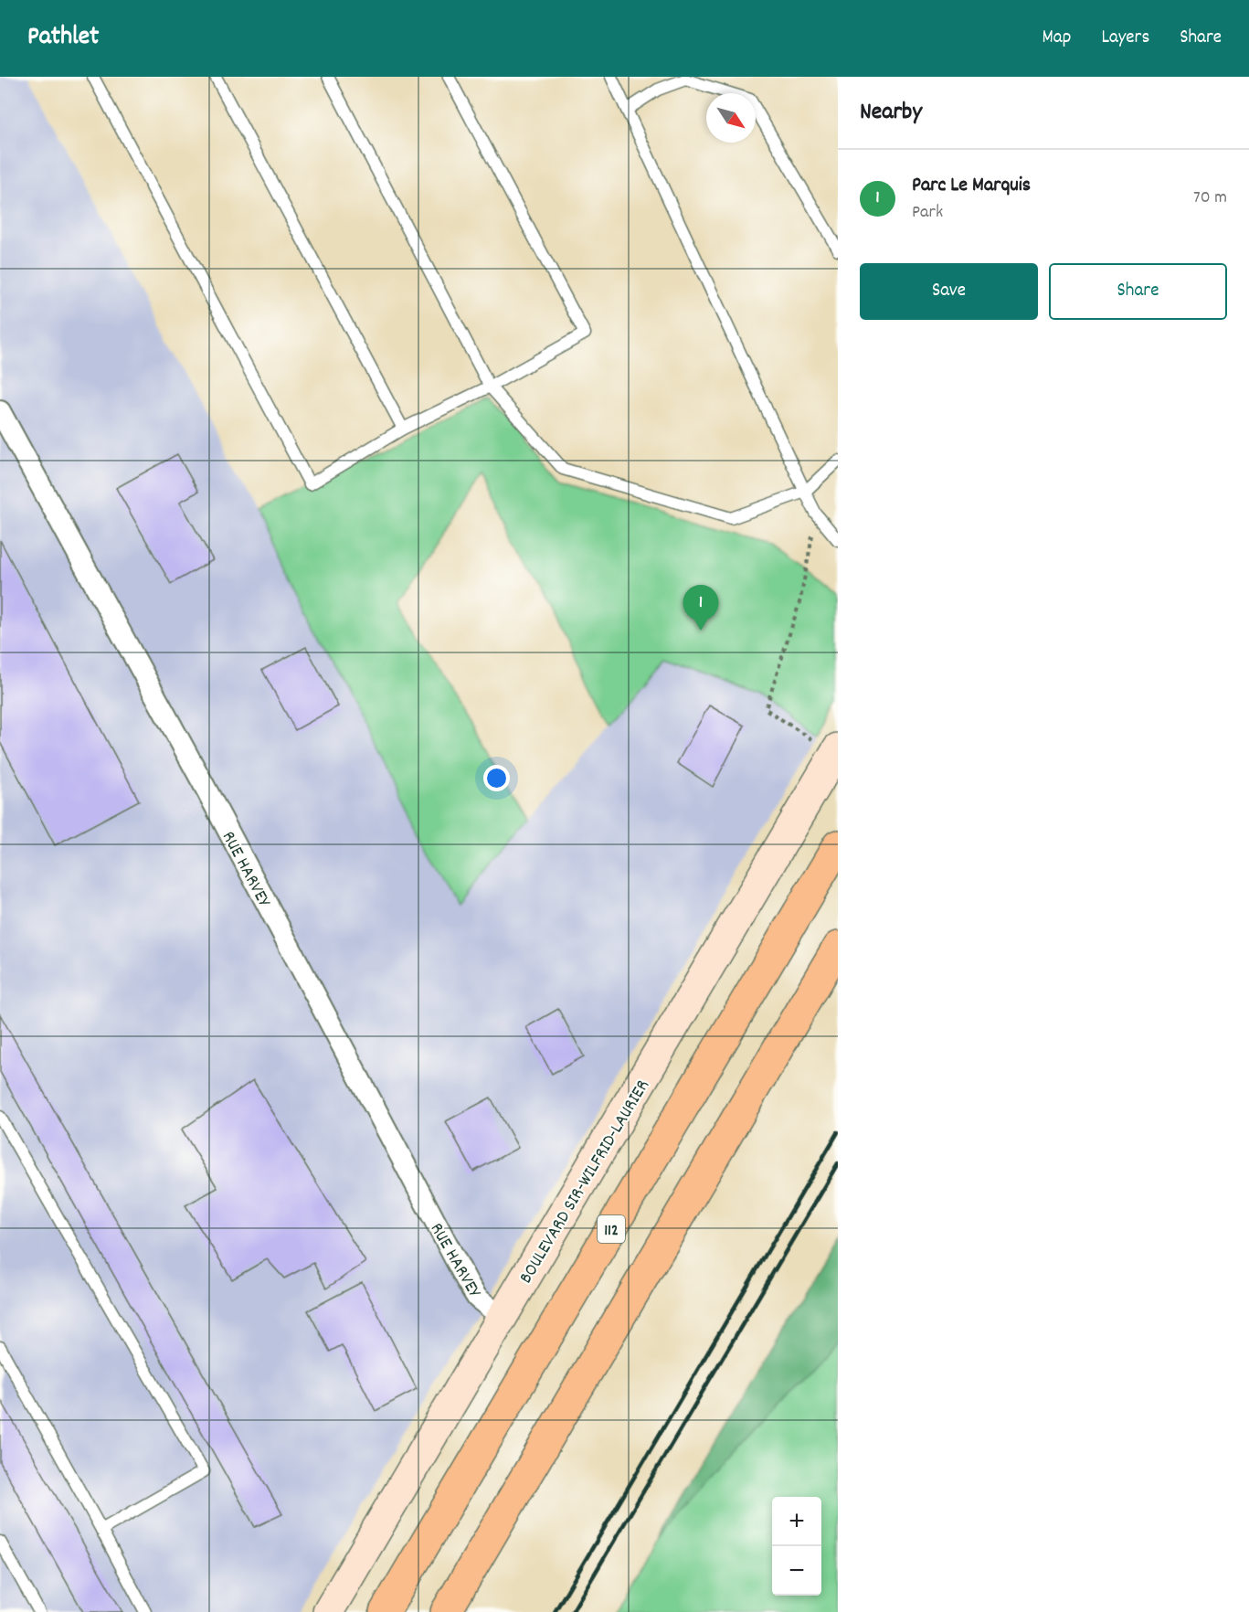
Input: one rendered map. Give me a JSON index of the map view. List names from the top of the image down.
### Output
{
  "streets": {
    "highway": ["112"],
    "street": ["RUE HARVEY", "BOULEVARD SIR-WILFRID-LAURIER"]
  },
  "crossings": [
    ["RUE HARVEY", "BOULEVARD SIR-WILFRID-LAURIER"]
  ],
  "north": "bottom right",
  "page": {
    "header": "Pathlet",
    "nav": ["Map", "Layers", "Share"],
    "heading": "Nearby",
    "list": [
      {
        "mark": "1",
        "name": "Parc Le Marquis",
        "note": "Park",
        "value": "70 m"
      }
    ],
    "buttons": ["Save", "Share"],
    "pins": "1",
    "map_buttons": ["+", "−"]
  }
}
